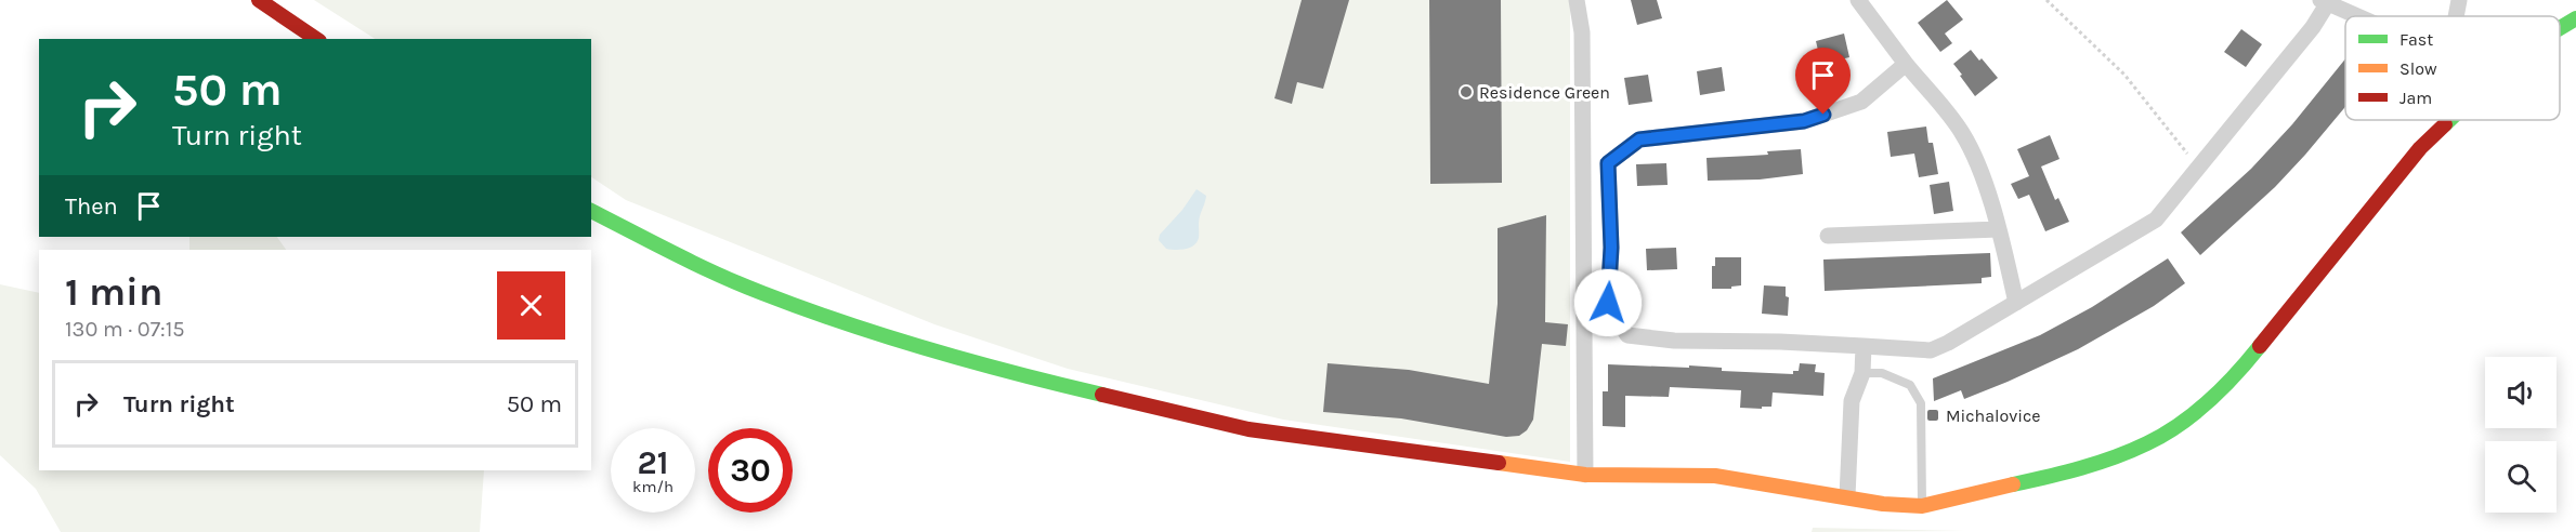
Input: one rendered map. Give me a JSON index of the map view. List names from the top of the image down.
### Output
{
  "places": {
    "other": ["Residence Green"],
    "transit": ["Michalovice"]
  },
  "legend": ["Fast", "Slow", "Jam"],
  "page": {
    "turn": ["50 m", "Turn right"],
    "then": "Then",
    "heading": ["1 min", "130 m · 07:15"],
    "list": [
      {
        "name": "Turn right",
        "value": "50 m"
      }
    ],
    "speed": "21 km/h",
    "limit": "30"
  }
}
